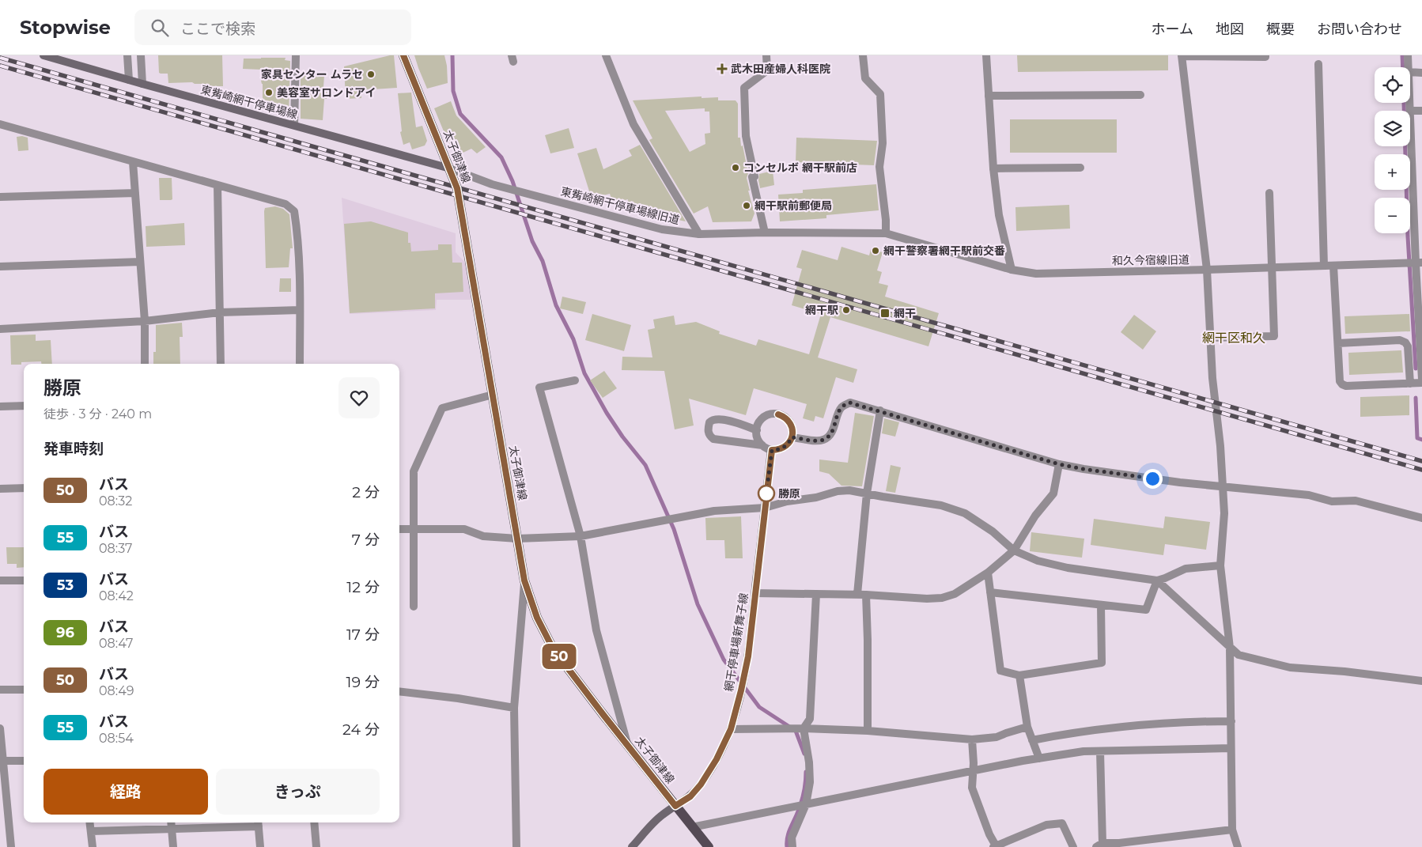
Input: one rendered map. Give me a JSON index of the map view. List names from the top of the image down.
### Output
{
  "streets": {
    "main road": ["東觜崎網干停車場線", "太子御津線", "網干停車場新舞子線"],
    "street": ["東觜崎網干停車場線旧道", "和久今宿線旧道"]
  },
  "crossings": [
    ["東觜崎網干停車場線", "太子御津線"],
    ["東觜崎網干停車場線", "東觜崎網干停車場線旧道"],
    ["太子御津線", "東觜崎網干停車場線旧道"],
    ["太子御津線", "網干停車場新舞子線"],
    ["東觜崎網干停車場線旧道", "和久今宿線旧道"]
  ],
  "districts": ["網干区和久"],
  "places": {
    "health": ["武木田産婦人科医院"],
    "other": [
      "家具センター ムラセ",
      "美容室サロンドアイ",
      "コンセルボ 網干駅前店",
      "網干駅前郵便局",
      "網干警察署網干駅前交番",
      "網干駅",
      "勝原"
    ],
    "transit": ["網干"]
  },
  "lines": ["bus line 50"],
  "page": {
    "header": "Stopwise",
    "search": "ここで検索",
    "nav": [
      "ホーム",
      "地図",
      "概要",
      "お問い合わせ"
    ],
    "on_map": "50",
    "map_buttons": ["+", "−"],
    "heading": [
      ["勝原", "徒歩 · 3 分 · 240 m"],
      "発車時刻"
    ],
    "list": [
      {
        "mark": "50",
        "name": "バス",
        "note": "08:32",
        "value": "2 分"
      },
      {
        "mark": "55",
        "name": "バス",
        "note": "08:37",
        "value": "7 分"
      },
      {
        "mark": "53",
        "name": "バス",
        "note": "08:42",
        "value": "12 分"
      },
      {
        "mark": "96",
        "name": "バス",
        "note": "08:47",
        "value": "17 分"
      },
      {
        "mark": "50",
        "name": "バス",
        "note": "08:49",
        "value": "19 分"
      },
      {
        "mark": "55",
        "name": "バス",
        "note": "08:54",
        "value": "24 分"
      }
    ],
    "buttons": ["経路", "きっぷ"]
  }
}
